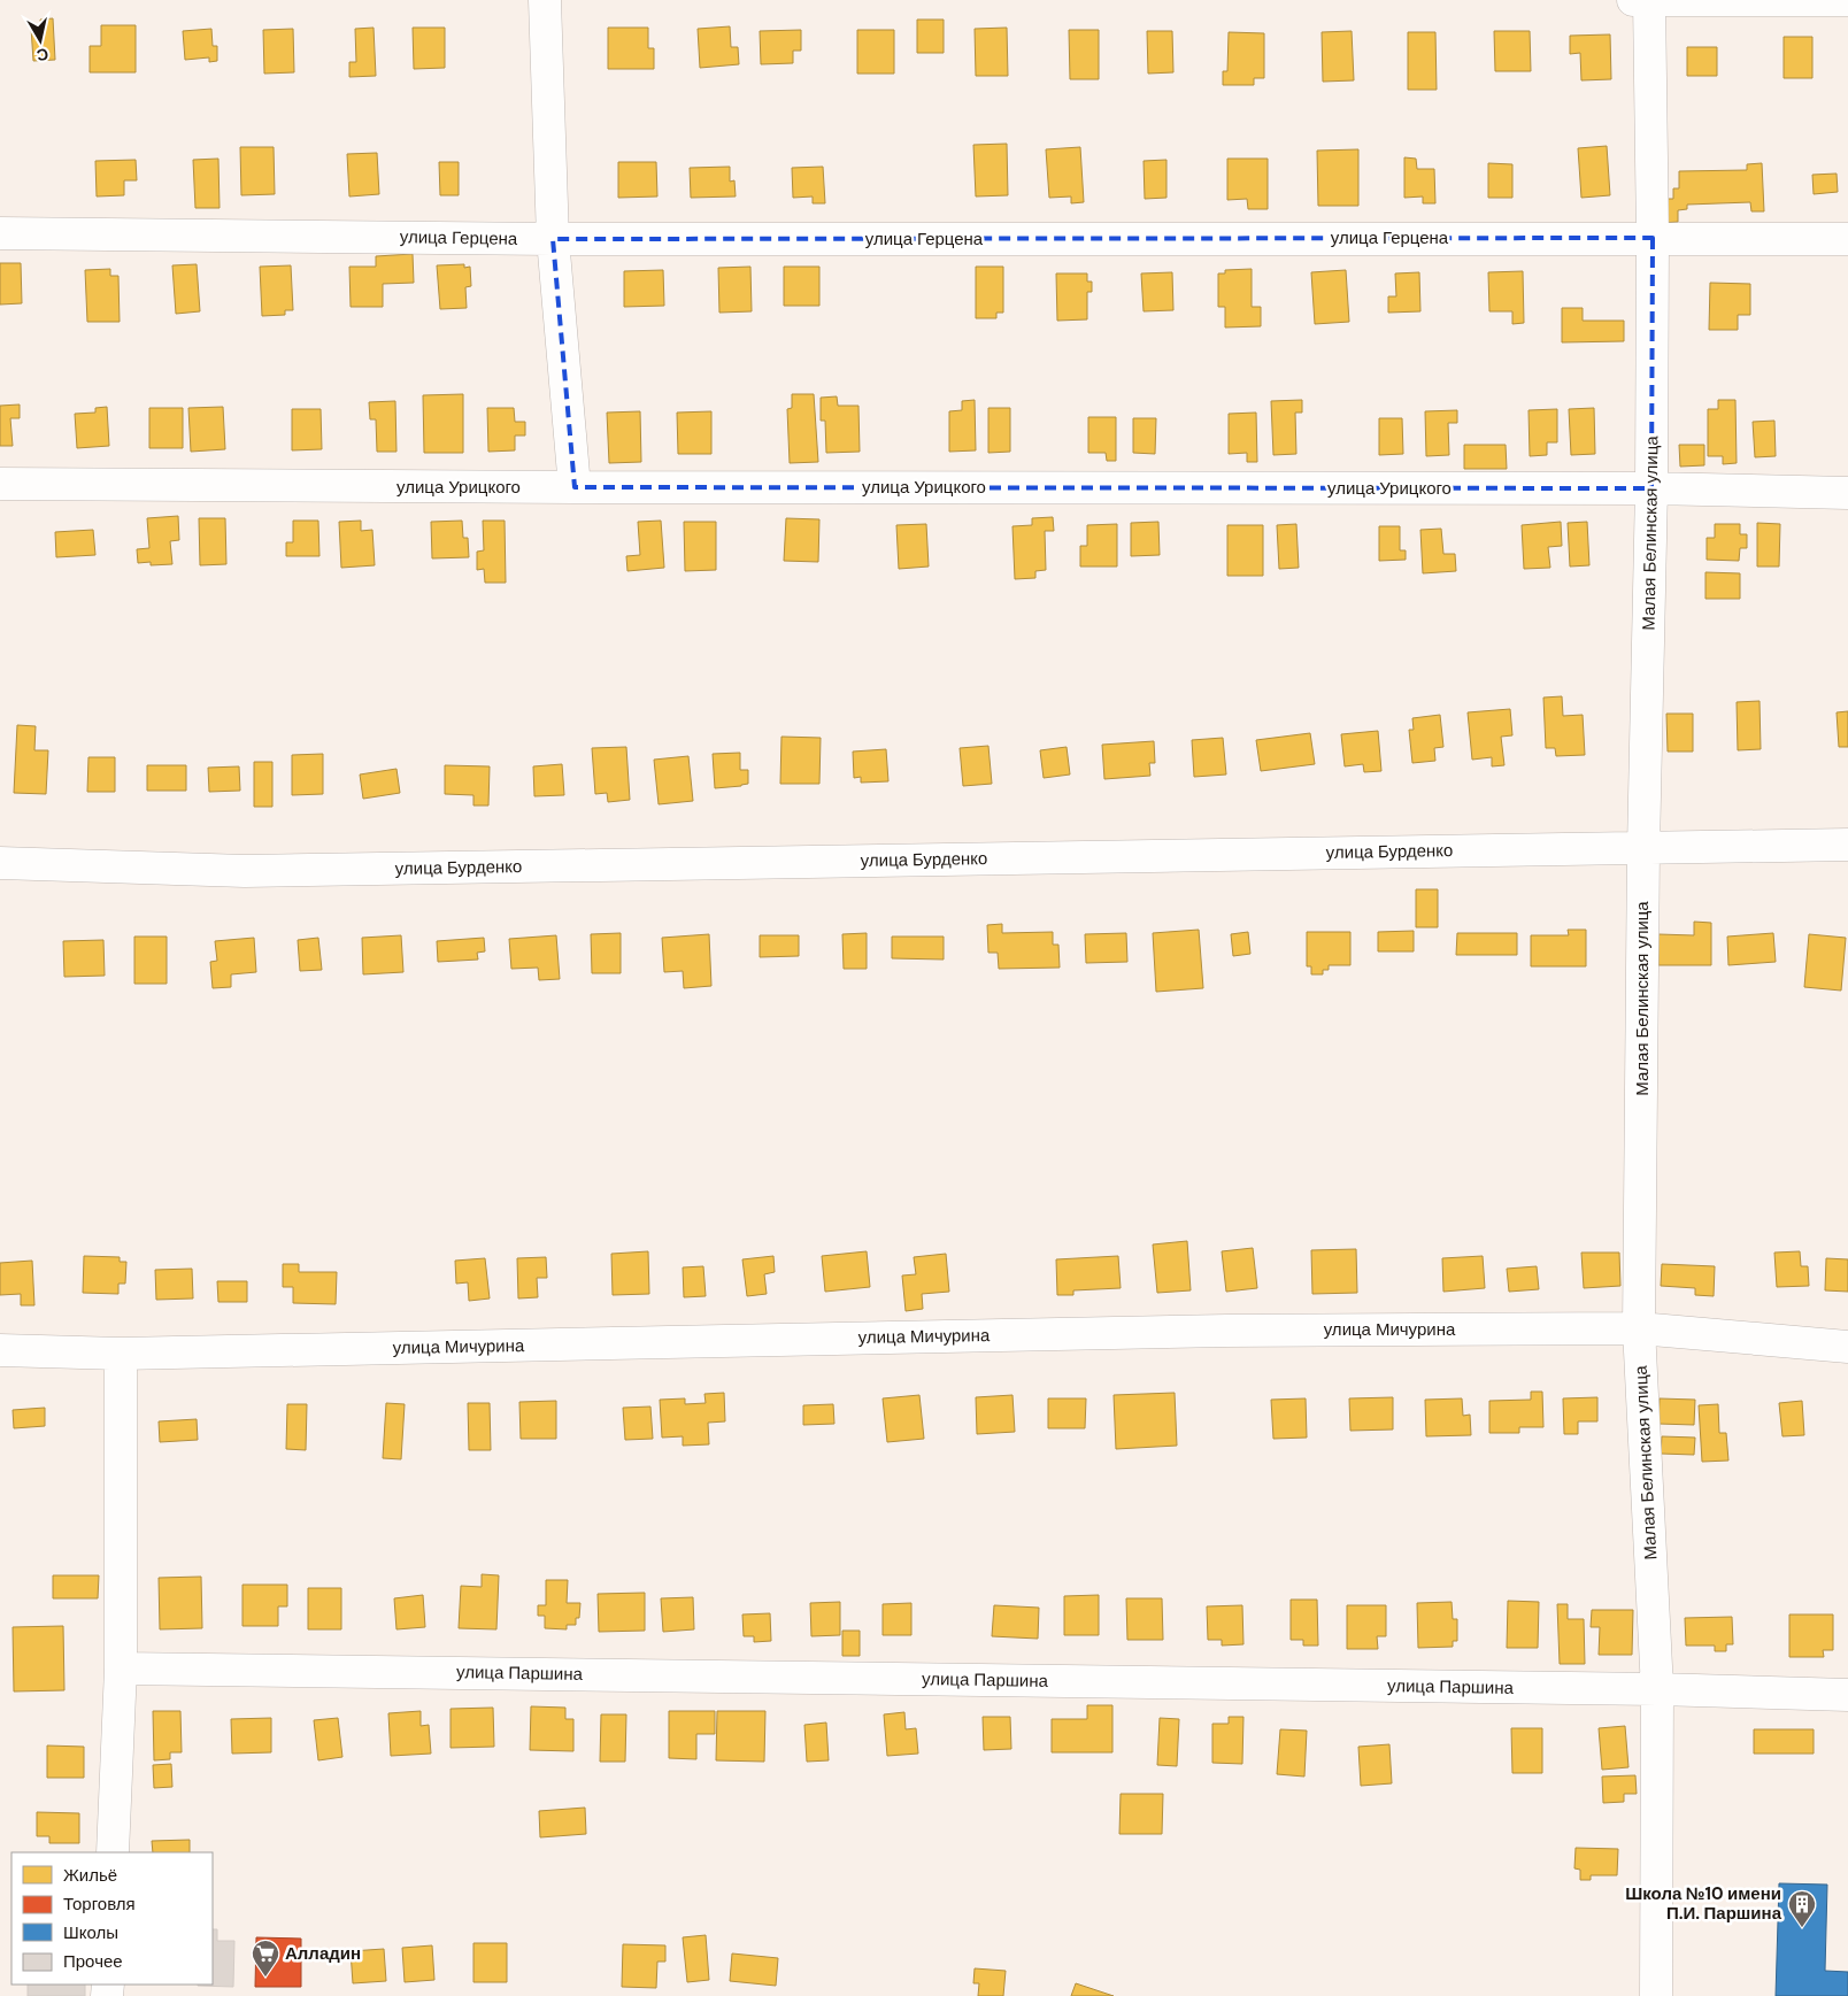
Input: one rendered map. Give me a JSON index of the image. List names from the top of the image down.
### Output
{
  "streets": {
    "street": [
      "улица Герцена",
      "улица Урицкого",
      "Малая Белинская улица",
      "улица Бурденко",
      "улица Мичурина",
      "улица Паршина"
    ]
  },
  "crossings": [
    ["улица Герцена", "Малая Белинская улица"],
    ["улица Урицкого", "Малая Белинская улица"],
    ["Малая Белинская улица", "улица Бурденко"],
    ["Малая Белинская улица", "улица Мичурина"],
    ["Малая Белинская улица", "улица Паршина"]
  ],
  "places": {
    "building": ["Школа №10 имени П.И. Паршина"],
    "supermarket": ["Алладин"]
  },
  "legend": [
    "Жильё",
    "Торговля",
    "Школы",
    "Прочее"
  ],
  "north": "bottom"
}
